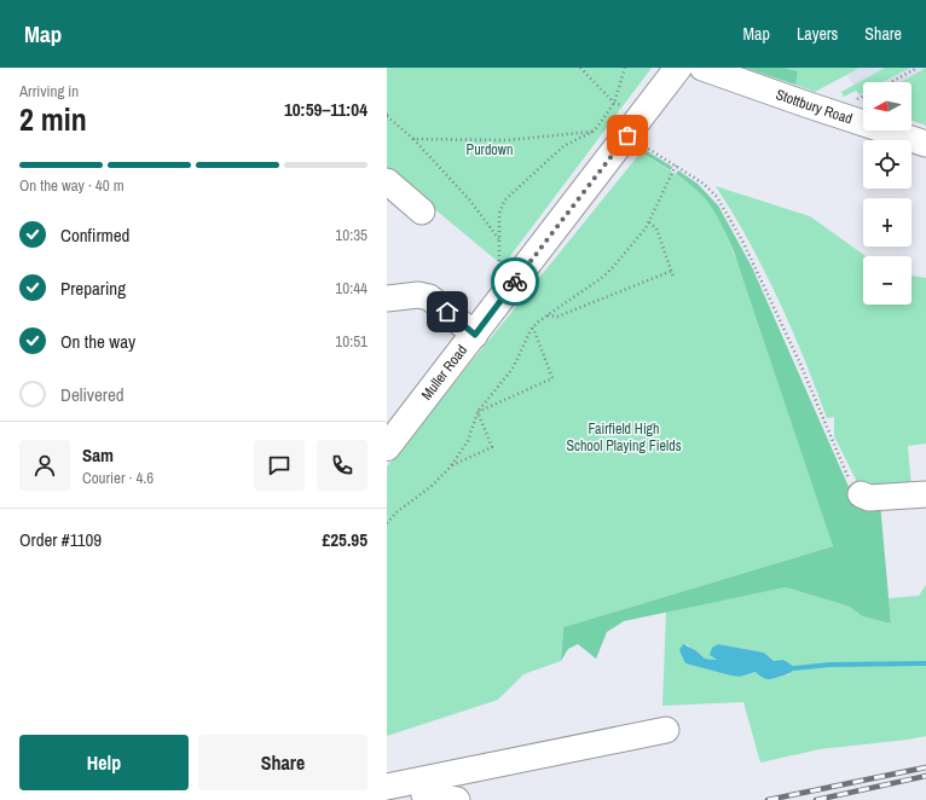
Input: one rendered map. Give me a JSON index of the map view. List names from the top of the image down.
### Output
{
  "streets": {
    "main road": ["Muller Road"],
    "street": ["Stottbury Road"]
  },
  "parks": ["Purdown", "Fairfield High School Playing Fields"],
  "north": "left",
  "page": {
    "header": "Map",
    "nav": ["Map", "Layers", "Share"],
    "heading": ["2 min", "Arriving in", "10:59–11:04"],
    "panel": [
      "Sam",
      "Courier · 4.6",
      "Order #1109",
      "£25.95"
    ],
    "map_buttons": ["+", "−"],
    "bar": "On the way · 40 m",
    "list": [
      ["Confirmed", "10:35"],
      ["Preparing", "10:44"],
      ["On the way", "10:51"],
      "Delivered"
    ],
    "buttons": ["Help", "Share"]
  }
}
